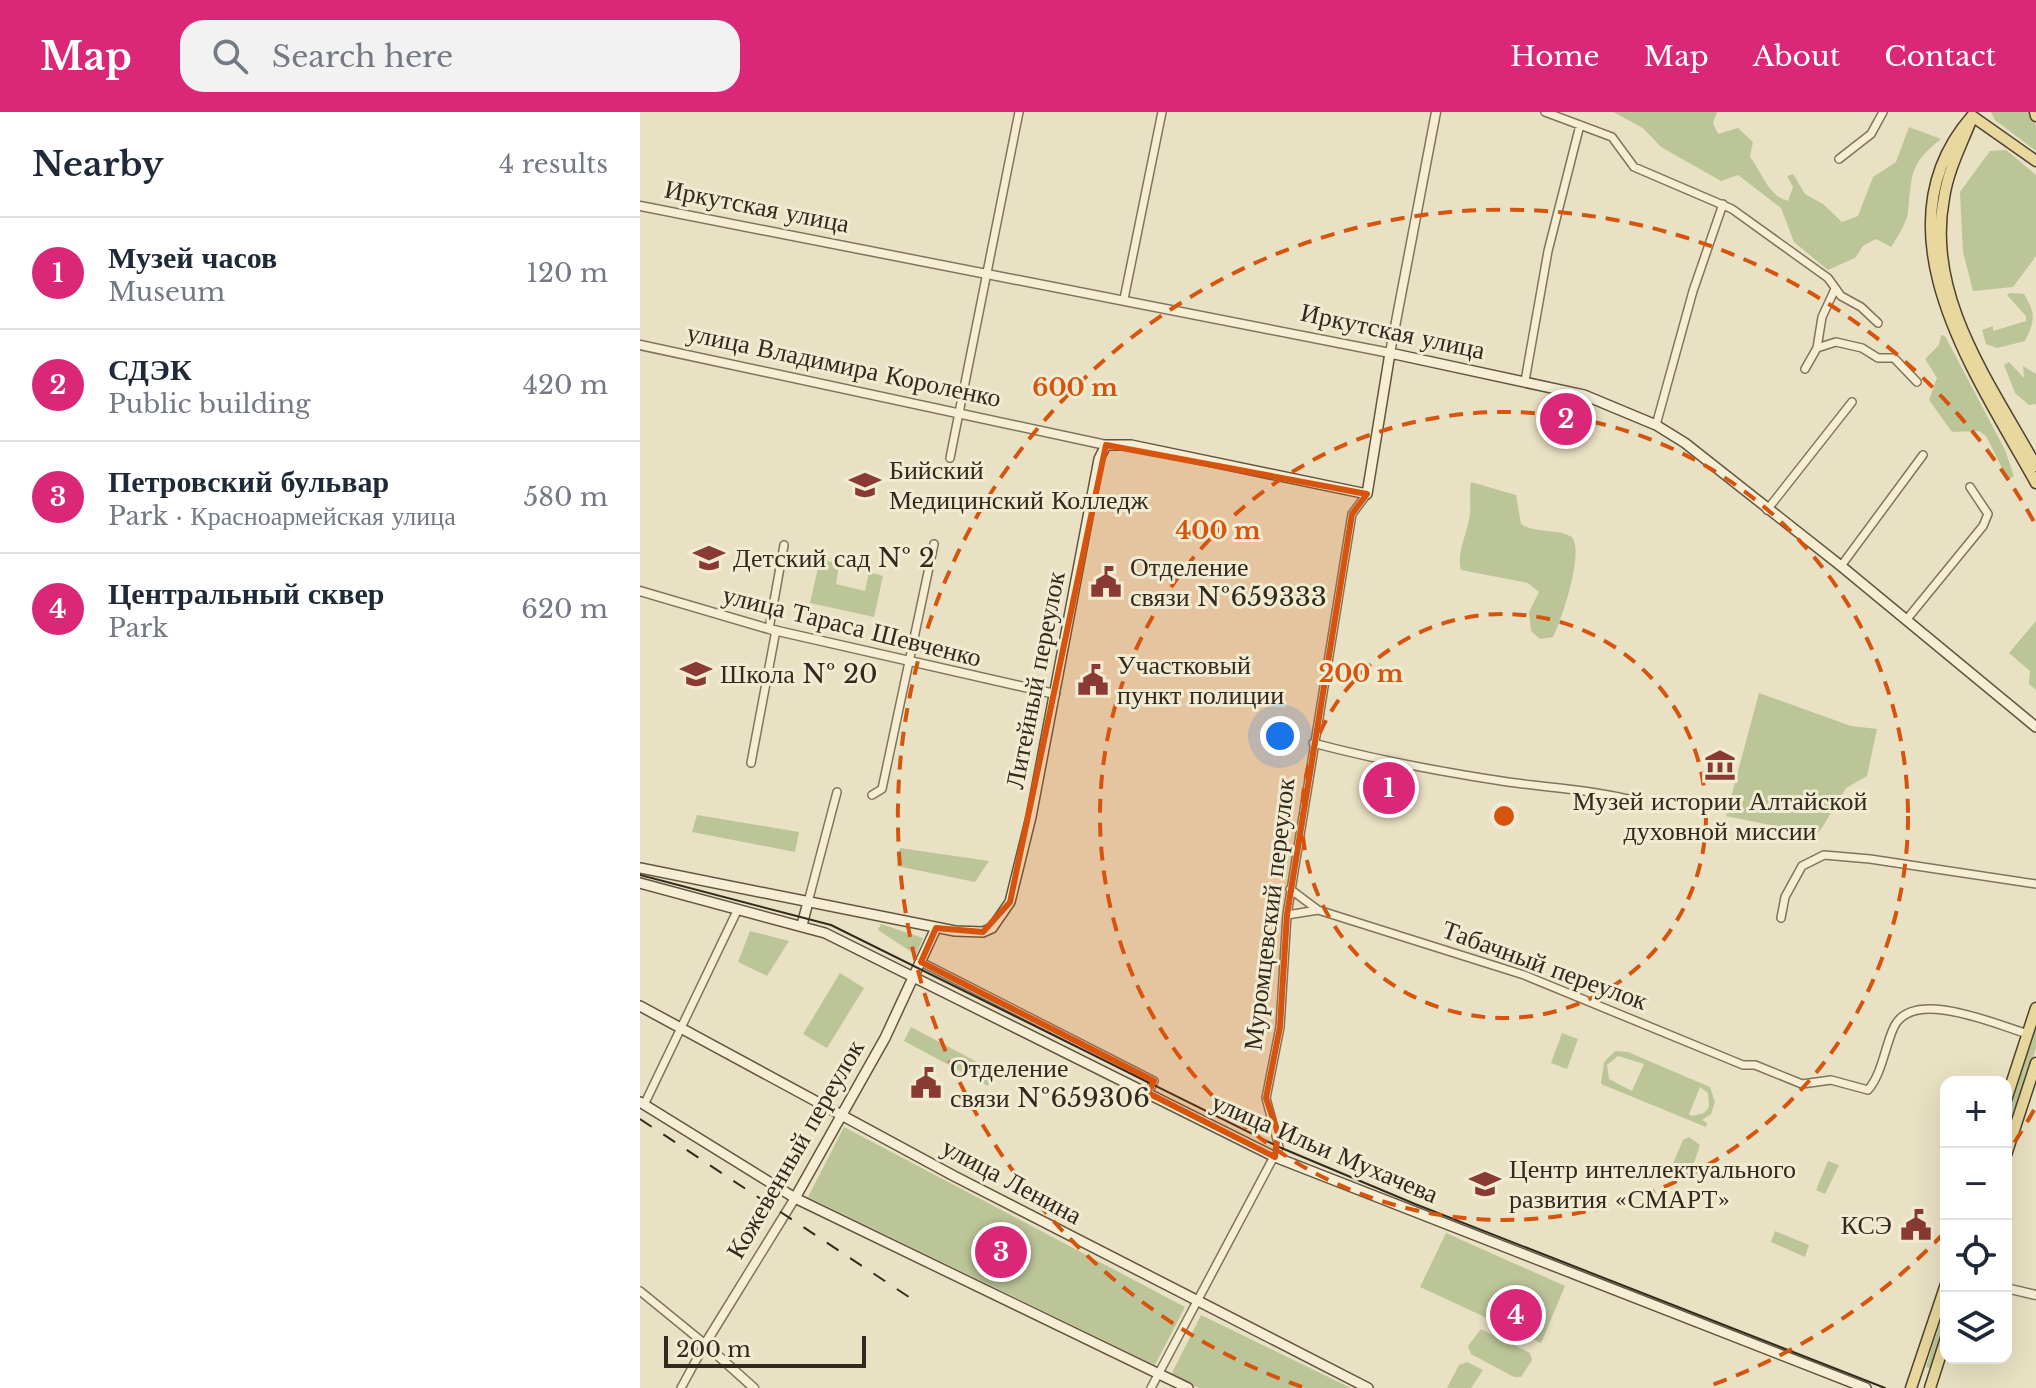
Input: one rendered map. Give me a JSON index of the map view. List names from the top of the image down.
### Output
{
  "streets": {
    "main road": [
      "Иркутская улица",
      "улица Владимира Короленко",
      "Литейный переулок",
      "Муромцевский переулок",
      "улица Ильи Мухачева",
      "Кожевенный переулок",
      "улица Ленина"
    ],
    "street": ["улица Тараса Шевченко", "Табачный переулок"]
  },
  "crossings": [
    ["Иркутская улица", "Муромцевский переулок"],
    ["улица Владимира Короленко", "Литейный переулок"],
    ["улица Владимира Короленко", "Муромцевский переулок"],
    ["улица Тараса Шевченко", "Литейный переулок"],
    ["Литейный переулок", "Кожевенный переулок"],
    ["Муромцевский переулок", "Табачный переулок"],
    ["Муромцевский переулок", "улица Ильи Мухачева"],
    ["улица Ильи Мухачева", "Кожевенный переулок"],
    ["Кожевенный переулок", "улица Ленина"]
  ],
  "places": {
    "school or university": [
      "Бийский Медицинский Колледж",
      "Детский сад № 2",
      "Школа № 20",
      "Центр интеллектуального развития «СМАРТ»"
    ],
    "public building": [
      "Отделение связи №659333",
      "Участковый пункт полиции",
      "Отделение связи №659306",
      "КСЭ"
    ],
    "museum": ["Музей истории Алтайской духовной миссии"]
  },
  "scale_bar": "200 m",
  "page": {
    "header": "Map",
    "search": "Search here",
    "nav": [
      "Home",
      "Map",
      "About",
      "Contact"
    ],
    "heading": ["Nearby", "4 results"],
    "list": [
      {
        "mark": "1",
        "name": "Музей часов",
        "note": "Museum",
        "value": "120 m"
      },
      {
        "mark": "2",
        "name": "СДЭК",
        "note": "Public building",
        "value": "420 m"
      },
      {
        "mark": "3",
        "name": "Петровский бульвар",
        "note": "Park · Красноармейская улица",
        "value": "580 m"
      },
      {
        "mark": "4",
        "name": "Центральный сквер",
        "note": "Park",
        "value": "620 m"
      }
    ],
    "pins": [
      "2",
      "1",
      "3",
      "4"
    ],
    "map_buttons": ["+", "−"],
    "scale": "200 m"
  },
  "rings": ["600 m", "400 m", "200 m"]
}
